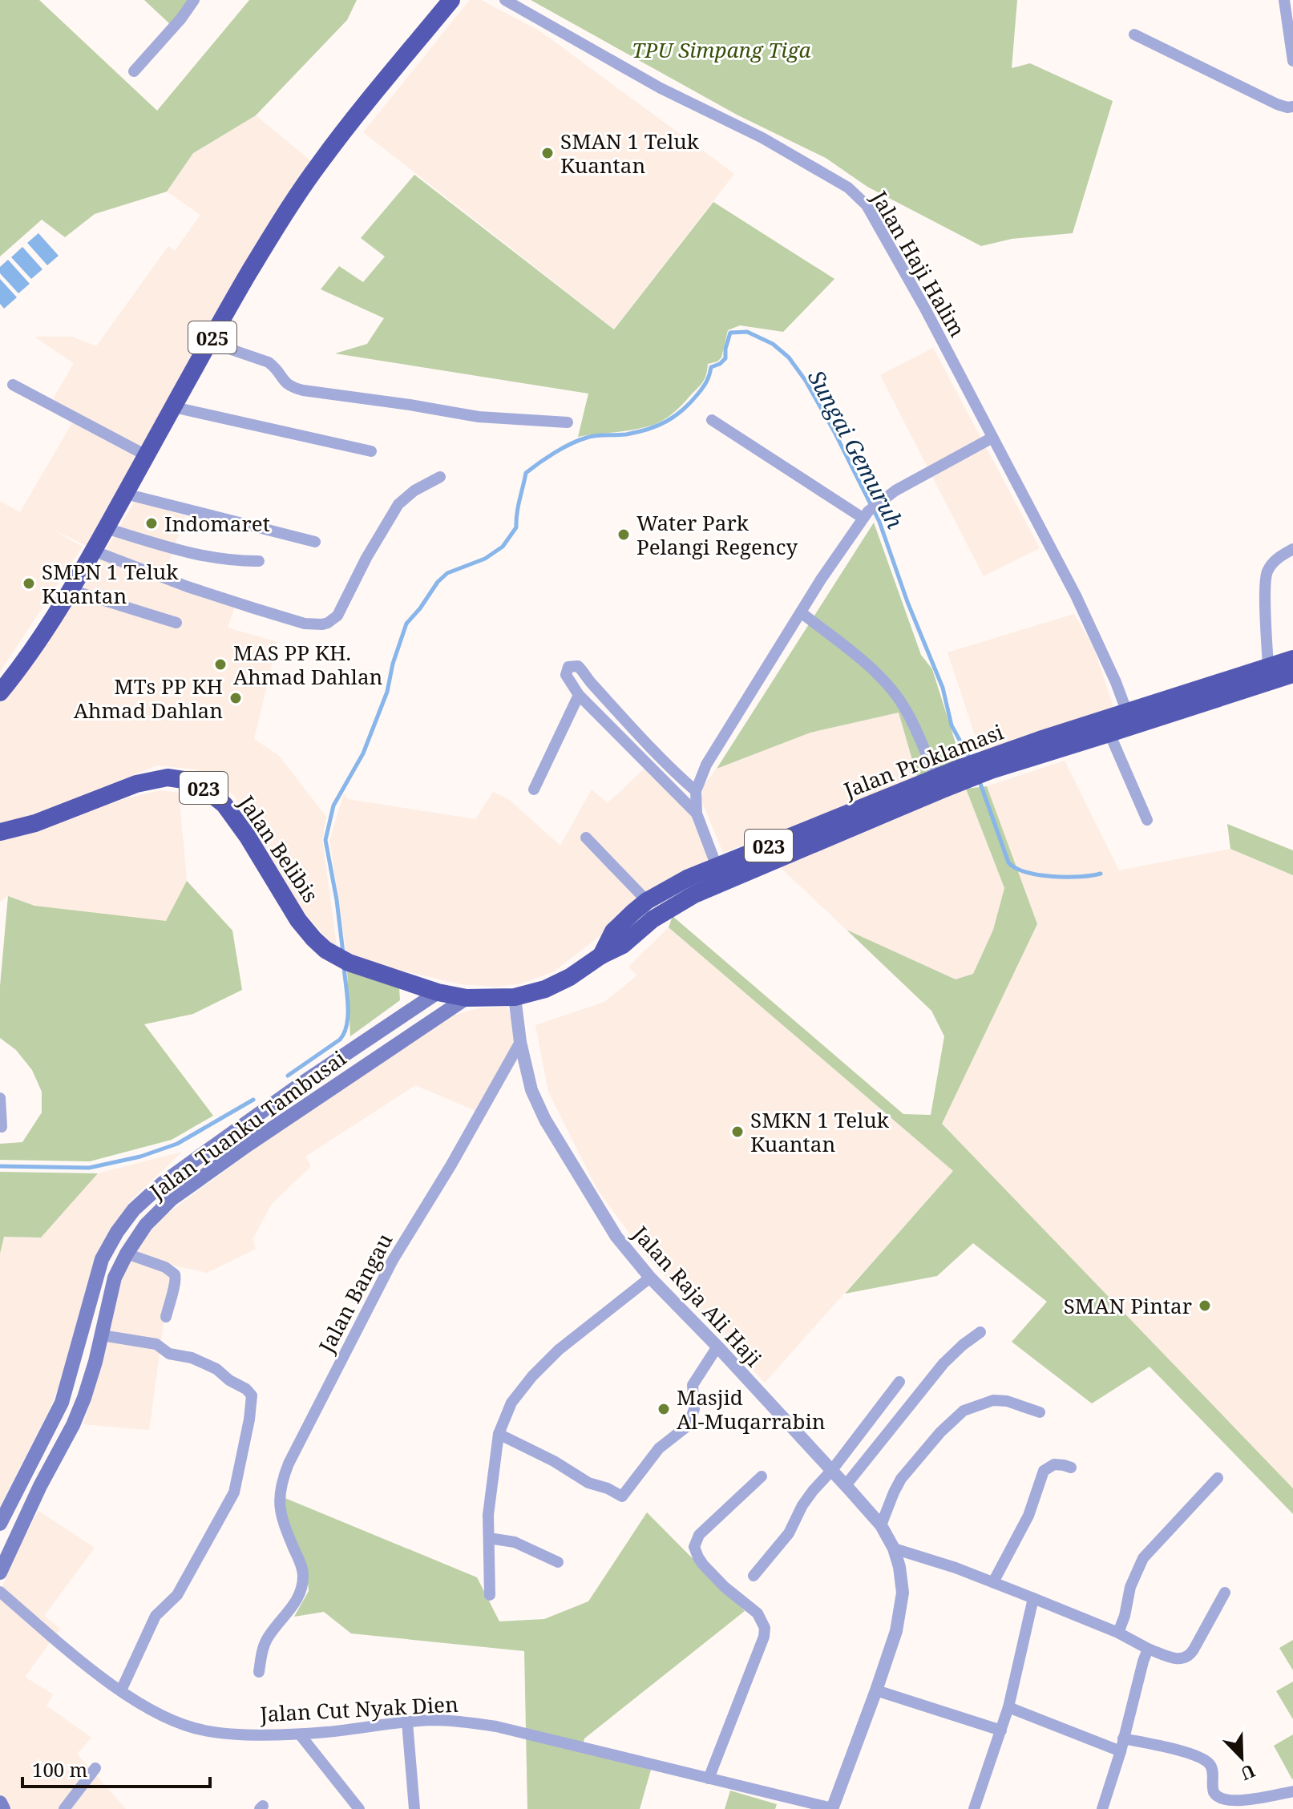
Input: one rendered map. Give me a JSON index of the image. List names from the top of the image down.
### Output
{
  "streets": {
    "highway": [
      "025",
      "Jalan Proklamasi",
      "023",
      "Jalan Belibis"
    ],
    "main road": ["Jalan Tuanku Tambusai"],
    "street": [
      "Jalan Haji Halim",
      "Jalan Bangau",
      "Jalan Raja Ali Haji",
      "Jalan Cut Nyak Dien"
    ]
  },
  "crossings": [
    ["Jalan Haji Halim", "Jalan Proklamasi"],
    ["Jalan Proklamasi", "Jalan Belibis"],
    ["Jalan Proklamasi", "Jalan Tuanku Tambusai"],
    ["Jalan Proklamasi", "Jalan Raja Ali Haji"],
    ["Jalan Belibis", "Jalan Tuanku Tambusai"],
    ["Jalan Bangau", "Jalan Raja Ali Haji"],
    ["Jalan Raja Ali Haji", "Jalan Cut Nyak Dien"]
  ],
  "water": ["Sungai Gemuruh"],
  "parks": ["TPU Simpang Tiga"],
  "places": [
    "SMAN 1 Teluk Kuantan",
    "Indomaret",
    "Water Park Pelangi Regency",
    "SMPN 1 Teluk Kuantan",
    "MAS PP KH. Ahmad Dahlan",
    "MTs PP KH Ahmad Dahlan",
    "SMKN 1 Teluk Kuantan",
    "SMAN Pintar",
    "Masjid Al-Muqarrabin"
  ],
  "scale_bar": "100 m",
  "north": "bottom right"
}
